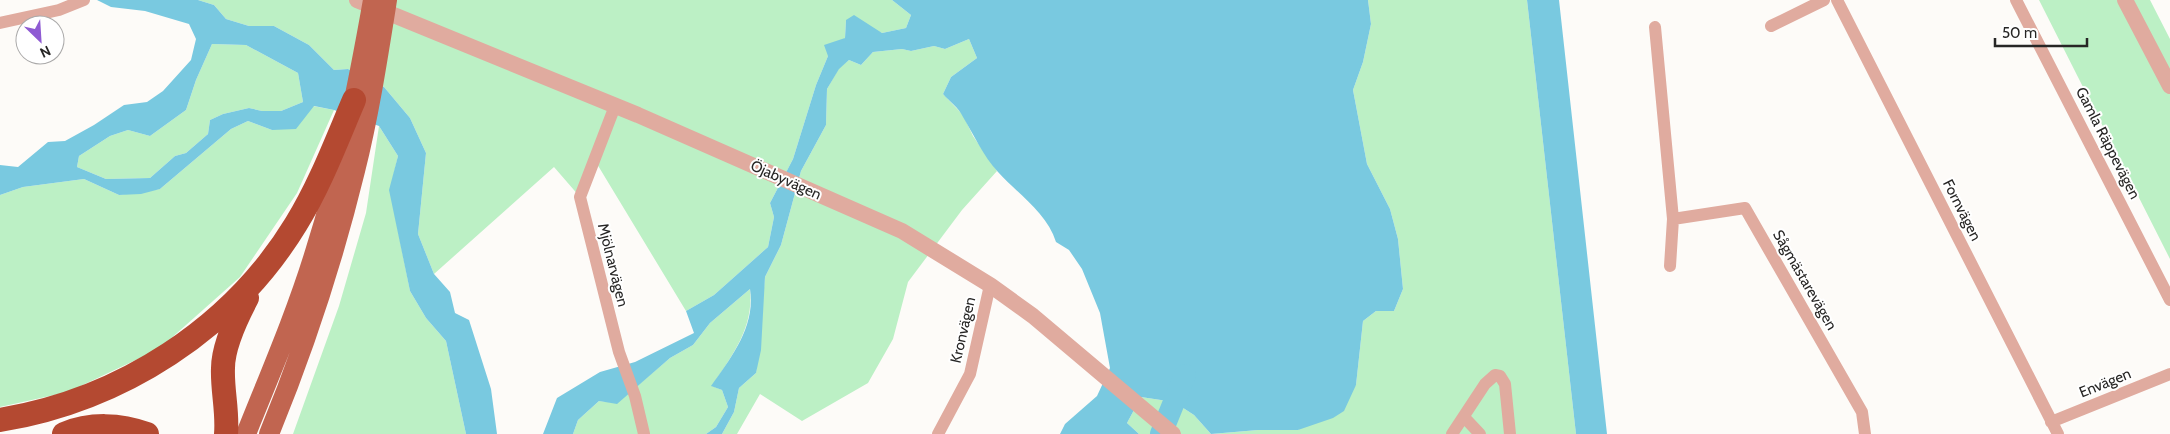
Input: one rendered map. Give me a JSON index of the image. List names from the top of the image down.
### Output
{
  "streets": {
    "street": [
      "Gamla Räppevägen",
      "Öjabyvägen",
      "Fornvägen",
      "Mjölnarvägen",
      "Sågmästarevägen",
      "Kronvägen",
      "Envägen"
    ]
  },
  "crossings": [
    ["Öjabyvägen", "Mjölnarvägen"],
    ["Öjabyvägen", "Kronvägen"],
    ["Fornvägen", "Envägen"]
  ],
  "scale_bar": "50 m",
  "north": "bottom right"
}
